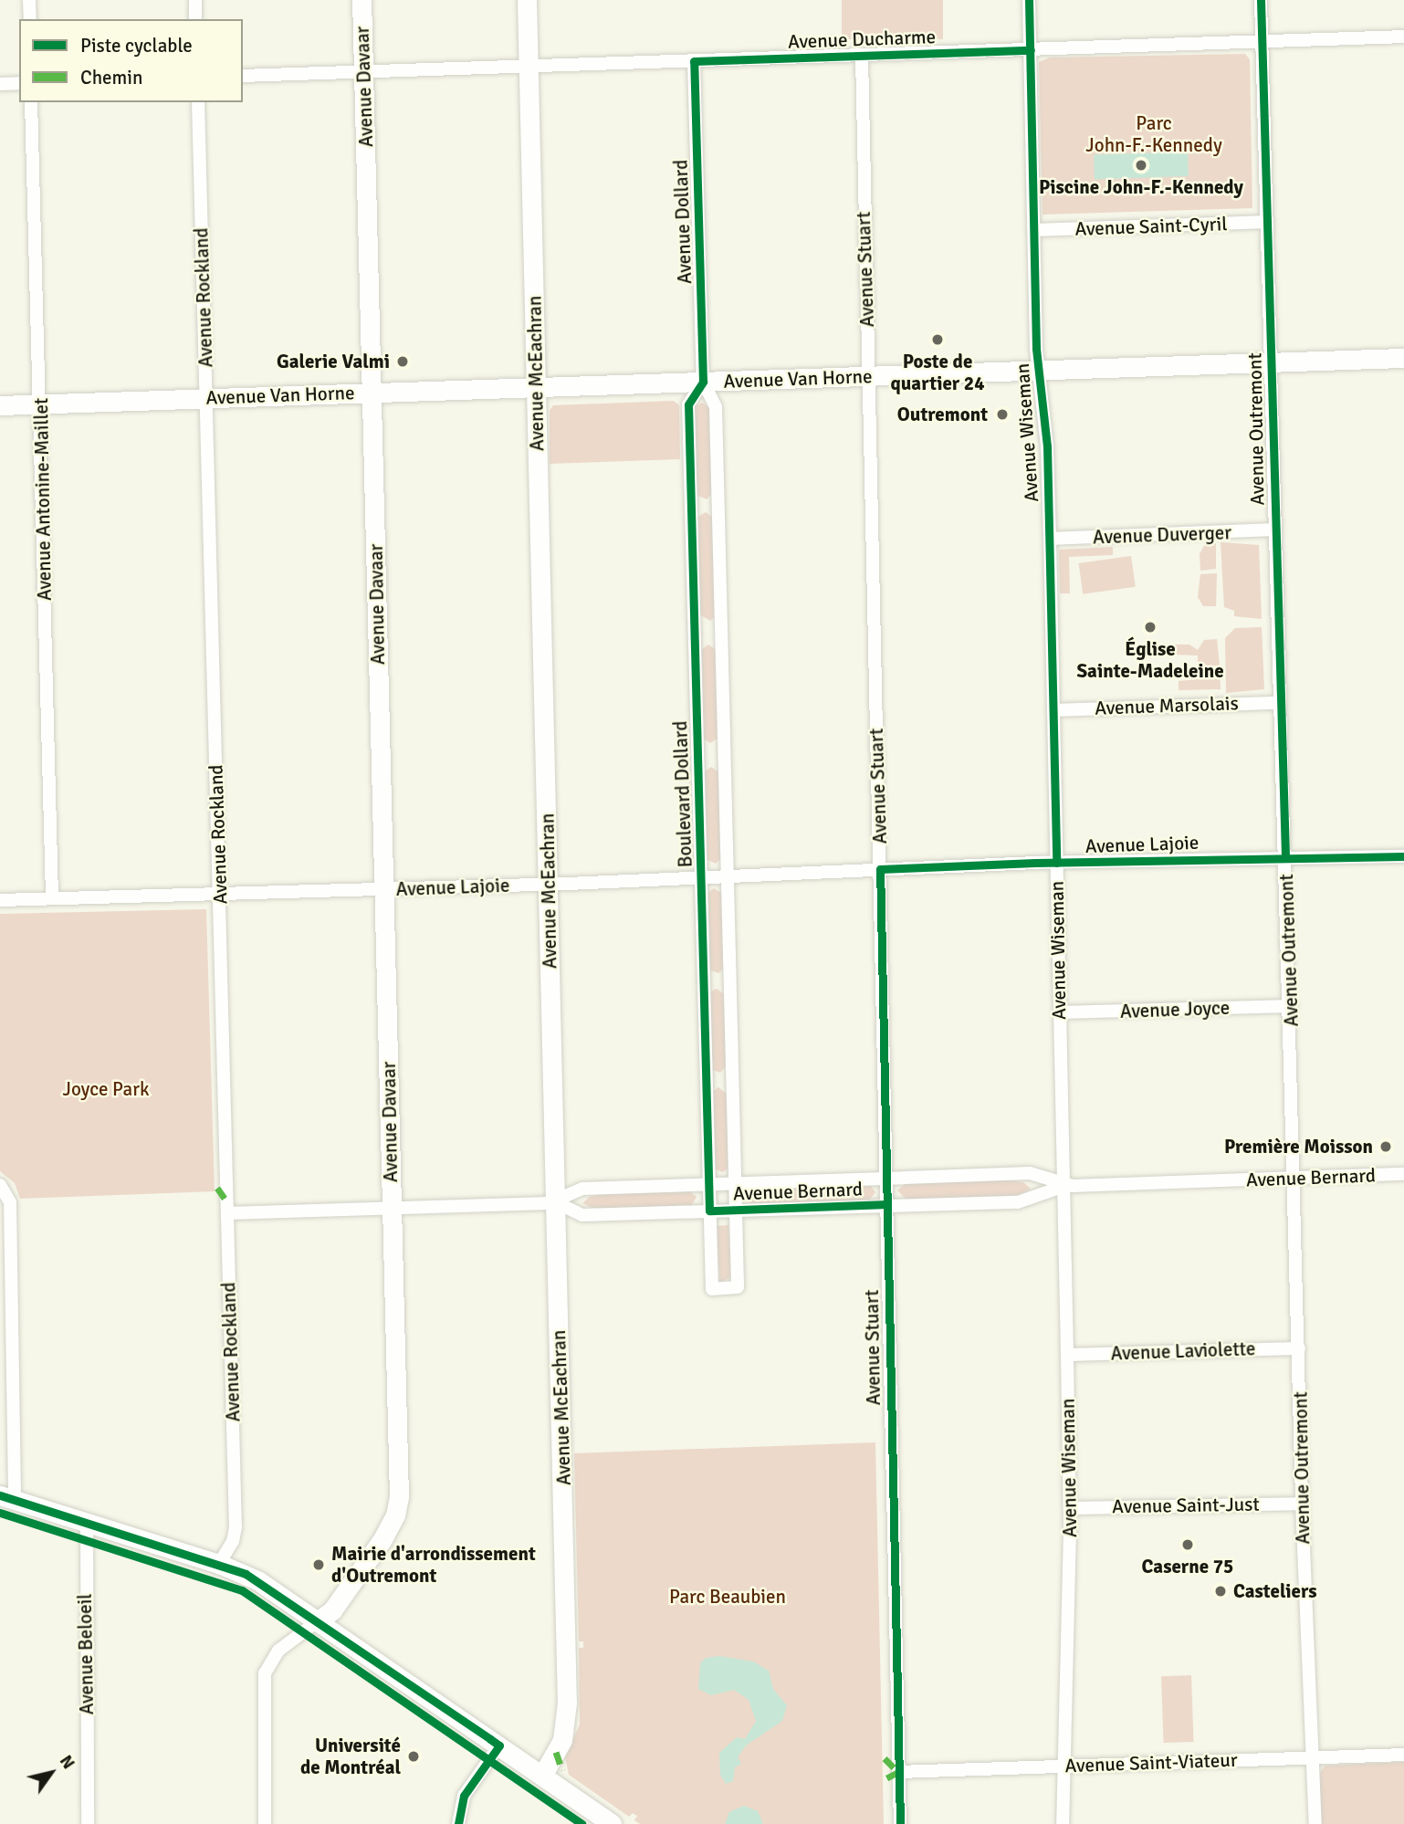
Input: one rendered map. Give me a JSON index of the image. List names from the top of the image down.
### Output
{
  "streets": {
    "street": [
      "Avenue Ducharme",
      "Avenue Davaar",
      "Avenue Dollard",
      "Avenue Saint-Cyril",
      "Avenue Stuart",
      "Avenue Rockland",
      "Avenue McEachran",
      "Avenue Van Horne",
      "Avenue Outremont",
      "Avenue Wiseman",
      "Avenue Antonine-Maillet",
      "Avenue Duverger",
      "Avenue Marsolais",
      "Boulevard Dollard",
      "Avenue Lajoie",
      "Avenue Joyce",
      "Avenue Bernard",
      "Avenue Laviolette",
      "Avenue Saint-Just",
      "Avenue Beloeil",
      "Avenue Saint-Viateur"
    ]
  },
  "crossings": [
    ["Avenue Ducharme", "Avenue Davaar"],
    ["Avenue Ducharme", "Avenue Dollard"],
    ["Avenue Ducharme", "Avenue Stuart"],
    ["Avenue Ducharme", "Avenue McEachran"],
    ["Avenue Ducharme", "Avenue Outremont"],
    ["Avenue Ducharme", "Avenue Wiseman"],
    ["Avenue Davaar", "Avenue Rockland"],
    ["Avenue Davaar", "Avenue McEachran"],
    ["Avenue Davaar", "Avenue Van Horne"],
    ["Avenue Davaar", "Avenue Lajoie"],
    ["Avenue Davaar", "Avenue Bernard"],
    ["Avenue Dollard", "Avenue Van Horne"],
    ["Avenue Dollard", "Boulevard Dollard"],
    ["Avenue Saint-Cyril", "Avenue Outremont"],
    ["Avenue Saint-Cyril", "Avenue Wiseman"],
    ["Avenue Stuart", "Avenue Van Horne"],
    ["Avenue Stuart", "Avenue Lajoie"],
    ["Avenue Stuart", "Avenue Bernard"],
    ["Avenue Stuart", "Avenue Saint-Viateur"],
    ["Avenue Rockland", "Avenue Van Horne"],
    ["Avenue Rockland", "Avenue Lajoie"],
    ["Avenue McEachran", "Avenue Van Horne"],
    ["Avenue McEachran", "Avenue Lajoie"],
    ["Avenue McEachran", "Avenue Bernard"],
    ["Avenue Van Horne", "Avenue Outremont"],
    ["Avenue Van Horne", "Avenue Wiseman"],
    ["Avenue Van Horne", "Avenue Antonine-Maillet"],
    ["Avenue Van Horne", "Boulevard Dollard"],
    ["Avenue Outremont", "Avenue Duverger"],
    ["Avenue Outremont", "Avenue Marsolais"],
    ["Avenue Outremont", "Avenue Lajoie"],
    ["Avenue Outremont", "Avenue Joyce"],
    ["Avenue Outremont", "Avenue Bernard"],
    ["Avenue Outremont", "Avenue Laviolette"],
    ["Avenue Outremont", "Avenue Saint-Just"],
    ["Avenue Outremont", "Avenue Saint-Viateur"],
    ["Avenue Wiseman", "Avenue Duverger"],
    ["Avenue Wiseman", "Avenue Marsolais"],
    ["Avenue Wiseman", "Avenue Lajoie"],
    ["Avenue Wiseman", "Avenue Joyce"],
    ["Avenue Wiseman", "Avenue Bernard"],
    ["Avenue Wiseman", "Avenue Laviolette"],
    ["Avenue Wiseman", "Avenue Saint-Just"],
    ["Avenue Wiseman", "Avenue Saint-Viateur"],
    ["Avenue Antonine-Maillet", "Avenue Lajoie"],
    ["Boulevard Dollard", "Avenue Lajoie"],
    ["Boulevard Dollard", "Avenue Bernard"]
  ],
  "parks": ["Parc John-F.-Kennedy", "Joyce Park", "Parc Beaubien"],
  "places": [
    "Piscine John-F.-Kennedy",
    "Poste de quartier 24",
    "Galerie Valmi",
    "Outremont",
    "Église Sainte-Madeleine",
    "Première Moisson",
    "Caserne 75",
    "Mairie d'arrondissement d'Outremont",
    "Casteliers",
    "Université de Montréal"
  ],
  "legend": ["Piste cyclable", "Chemin"],
  "north": "top right"
}
